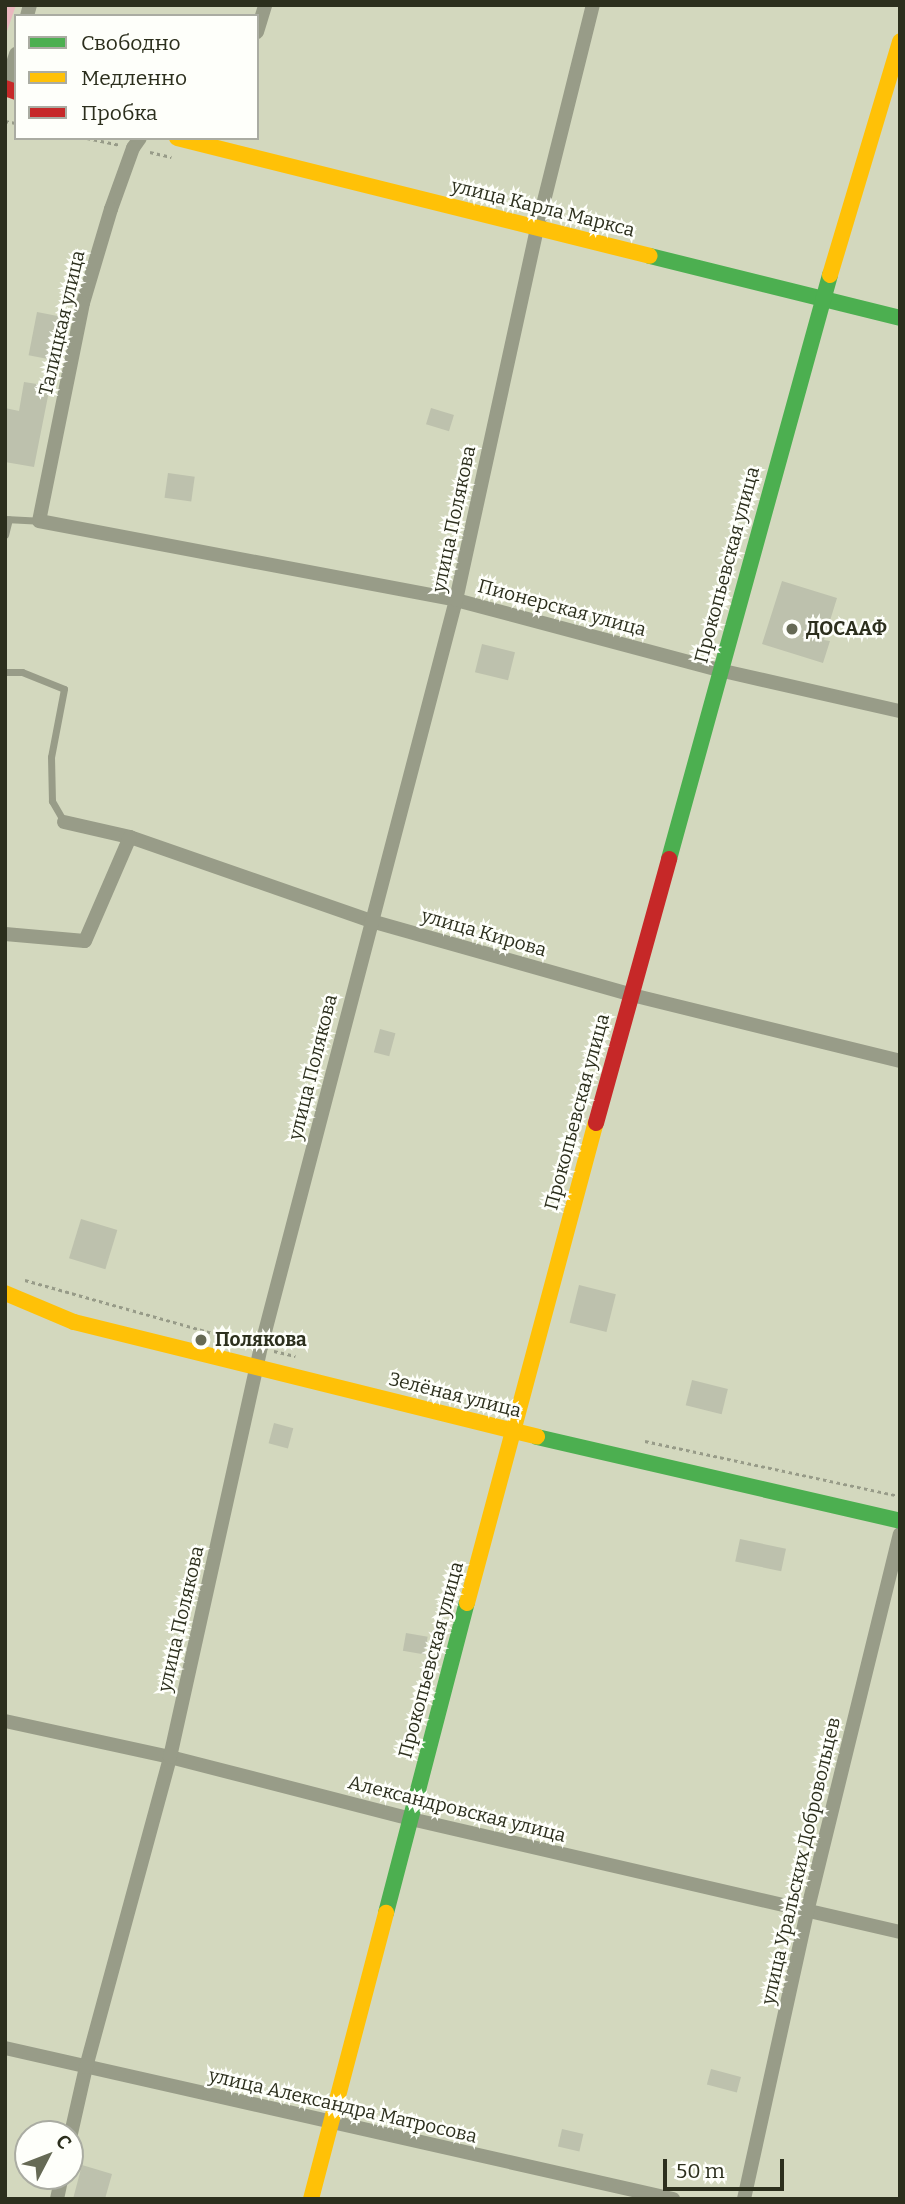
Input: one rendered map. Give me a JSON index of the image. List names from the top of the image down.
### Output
{
  "streets": {
    "street": [
      "улица Карла Маркса",
      "Талицкая улица",
      "улица Полякова",
      "Прокопьевская улица",
      "Пионерская улица",
      "улица Кирова",
      "Зелёная улица",
      "Александровская улица",
      "улица Уральских Добровольцев",
      "улица Александра Матросова"
    ]
  },
  "crossings": [
    ["улица Карла Маркса", "улица Полякова"],
    ["улица Карла Маркса", "Прокопьевская улица"],
    ["Талицкая улица", "Пионерская улица"],
    ["улица Полякова", "Пионерская улица"],
    ["улица Полякова", "улица Кирова"],
    ["улица Полякова", "Зелёная улица"],
    ["улица Полякова", "Александровская улица"],
    ["улица Полякова", "улица Александра Матросова"],
    ["Прокопьевская улица", "Пионерская улица"],
    ["Прокопьевская улица", "улица Кирова"],
    ["Прокопьевская улица", "Зелёная улица"],
    ["Прокопьевская улица", "Александровская улица"],
    ["Прокопьевская улица", "улица Александра Матросова"],
    ["Александровская улица", "улица Уральских Добровольцев"]
  ],
  "places": ["ДОСААФ", "Полякова"],
  "legend": ["Свободно", "Медленно", "Пробка"],
  "scale_bar": "50 m",
  "north": "top right"
}
